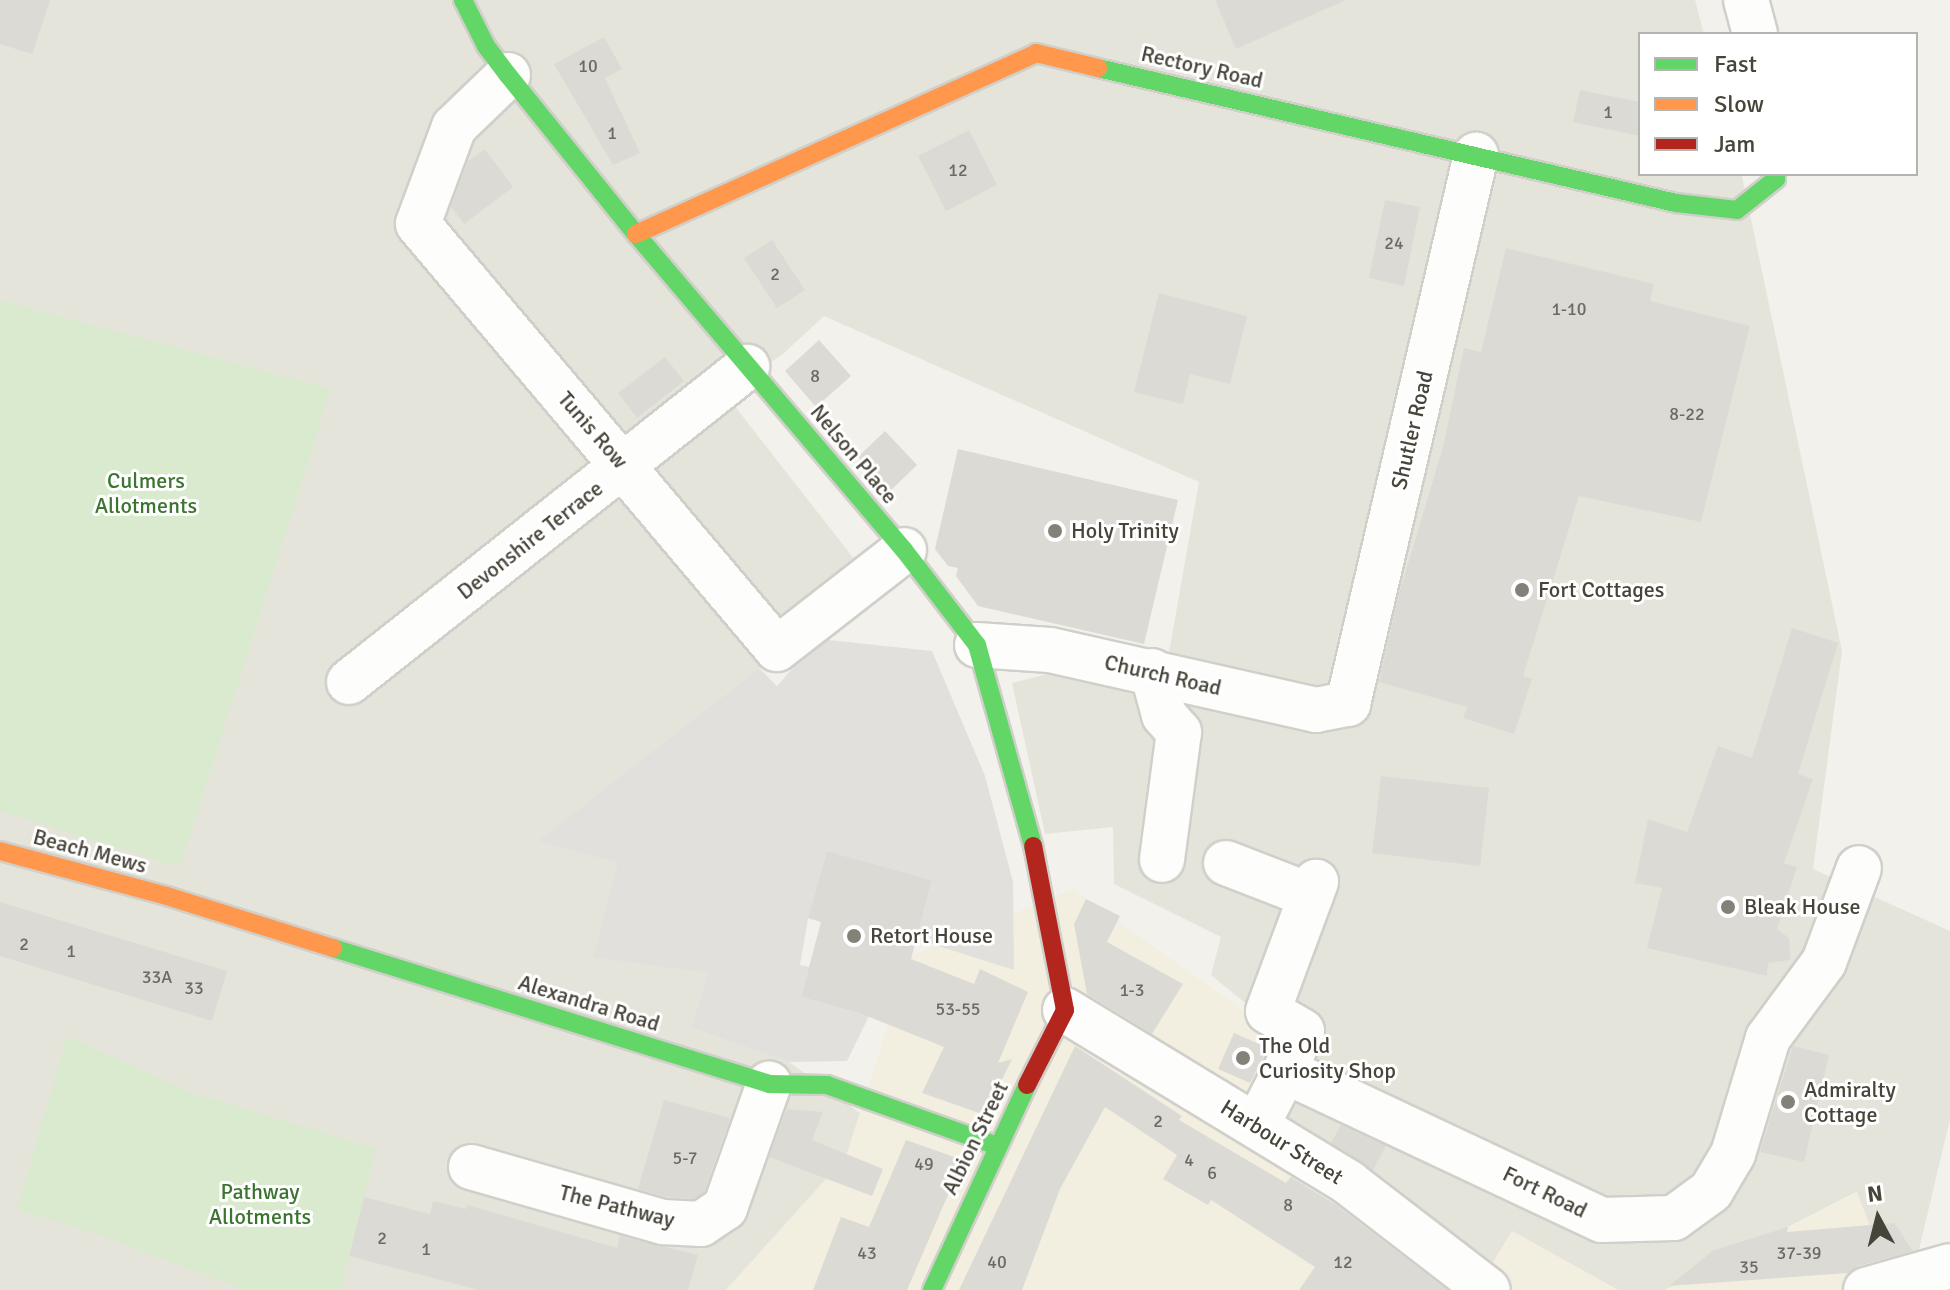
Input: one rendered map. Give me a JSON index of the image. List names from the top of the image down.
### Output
{
  "streets": {
    "street": [
      "Rectory Road",
      "Tunis Row",
      "Shutler Road",
      "Nelson Place",
      "Devonshire Terrace",
      "Church Road",
      "Beach Mews",
      "Alexandra Road",
      "Albion Street",
      "Harbour Street",
      "Fort Road",
      "The Pathway"
    ]
  },
  "crossings": [
    ["Rectory Road", "Shutler Road"],
    ["Rectory Road", "Nelson Place"],
    ["Tunis Row", "Nelson Place"],
    ["Tunis Row", "Devonshire Terrace"],
    ["Shutler Road", "Church Road"],
    ["Nelson Place", "Devonshire Terrace"],
    ["Nelson Place", "Church Road"],
    ["Nelson Place", "Albion Street"],
    ["Nelson Place", "Harbour Street"],
    ["Beach Mews", "Alexandra Road"],
    ["Alexandra Road", "Albion Street"],
    ["Alexandra Road", "The Pathway"],
    ["Albion Street", "Harbour Street"]
  ],
  "parks": ["Culmers Allotments", "Pathway Allotments"],
  "places": [
    "Holy Trinity",
    "Fort Cottages",
    "Bleak House",
    "Retort House",
    "The Old Curiosity Shop",
    "Admiralty Cottage"
  ],
  "house_numbers": [
    "10",
    "1",
    "1",
    "12",
    "24",
    "2",
    "1-10",
    "8",
    "8-22",
    "2",
    "1",
    "33A",
    "33",
    "1-3",
    "53-55",
    "2",
    "5-7",
    "4",
    "49",
    "6",
    "8",
    "2",
    "1",
    "43",
    "37-39",
    "40",
    "12",
    "35"
  ],
  "legend": ["Fast", "Slow", "Jam"],
  "north": "top"
}
